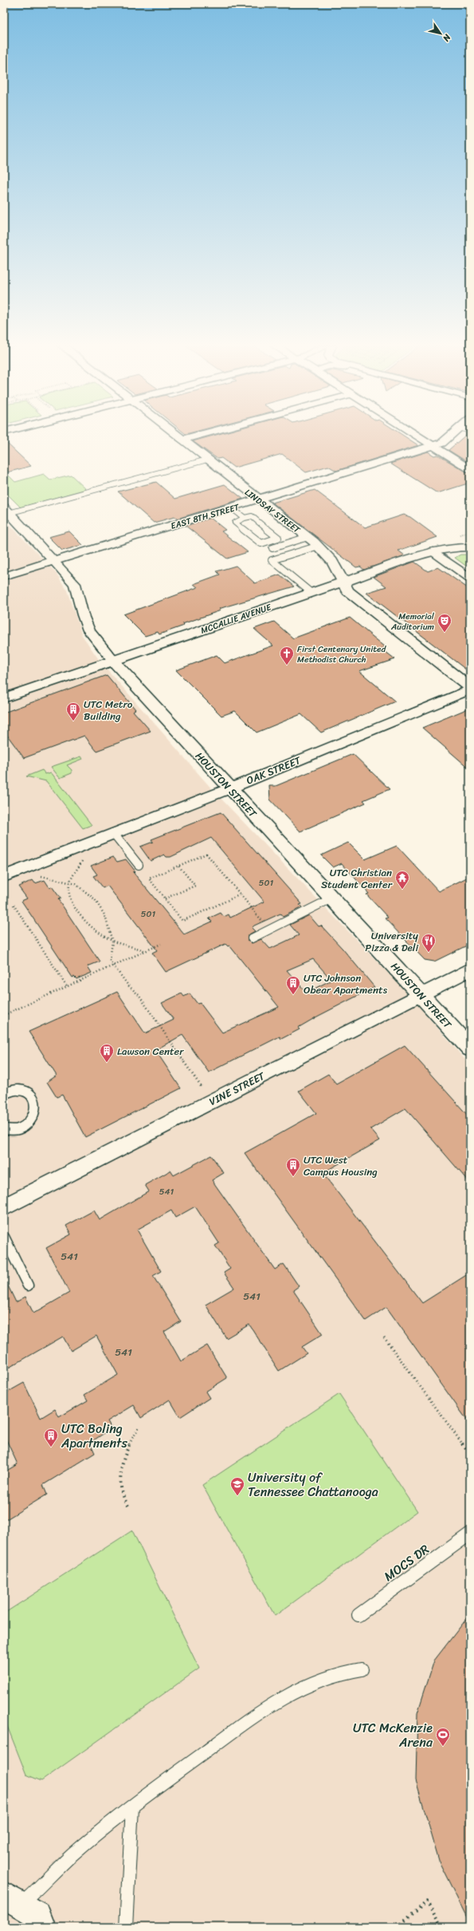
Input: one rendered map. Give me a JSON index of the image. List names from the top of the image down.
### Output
{
  "streets": {
    "main road": ["LINDSAY STREET", "MCCALLIE AVENUE", "HOUSTON STREET"],
    "street": ["EAST 8TH STREET", "OAK STREET", "VINE STREET"],
    "lane": ["MOCS DR"]
  },
  "crossings": [
    ["LINDSAY STREET", "EAST 8TH STREET"],
    ["LINDSAY STREET", "MCCALLIE AVENUE"],
    ["EAST 8TH STREET", "HOUSTON STREET"],
    ["MCCALLIE AVENUE", "HOUSTON STREET"],
    ["OAK STREET", "HOUSTON STREET"],
    ["HOUSTON STREET", "VINE STREET"]
  ],
  "places": {
    "theatre": ["Memorial Auditorium"],
    "church": ["First Centenary United Methodist Church"],
    "building": [
      "UTC Metro Building",
      "UTC Johnson Obear Apartments",
      "Lawson Center",
      "UTC West Campus Housing",
      "UTC Boling Apartments"
    ],
    "temple": ["UTC Christian Student Center"],
    "restaurant": ["University Pizza & Deli"],
    "school or university": ["University of Tennessee Chattanooga"],
    "sports": ["UTC McKenzie Arena"]
  },
  "house_numbers": [
    "501",
    "501",
    "541",
    "541",
    "541",
    "541"
  ],
  "north": "bottom right"
}
